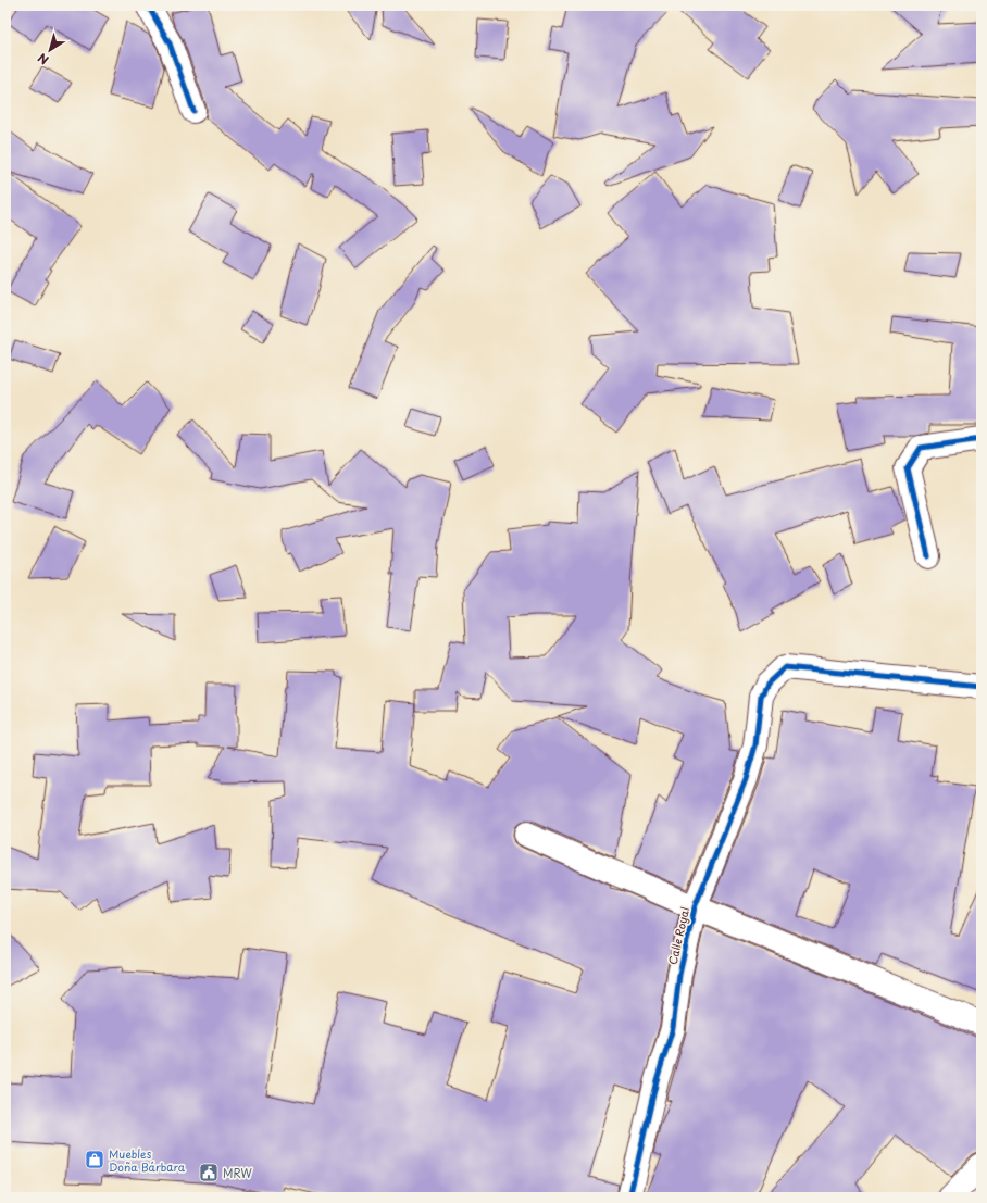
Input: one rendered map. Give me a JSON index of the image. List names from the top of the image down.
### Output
{
  "streets": {
    "street": ["Calle Royal"]
  },
  "places": {
    "shop": ["Muebles Doña Bárbara"],
    "public building": ["MRW"]
  },
  "north": "bottom left"
}
